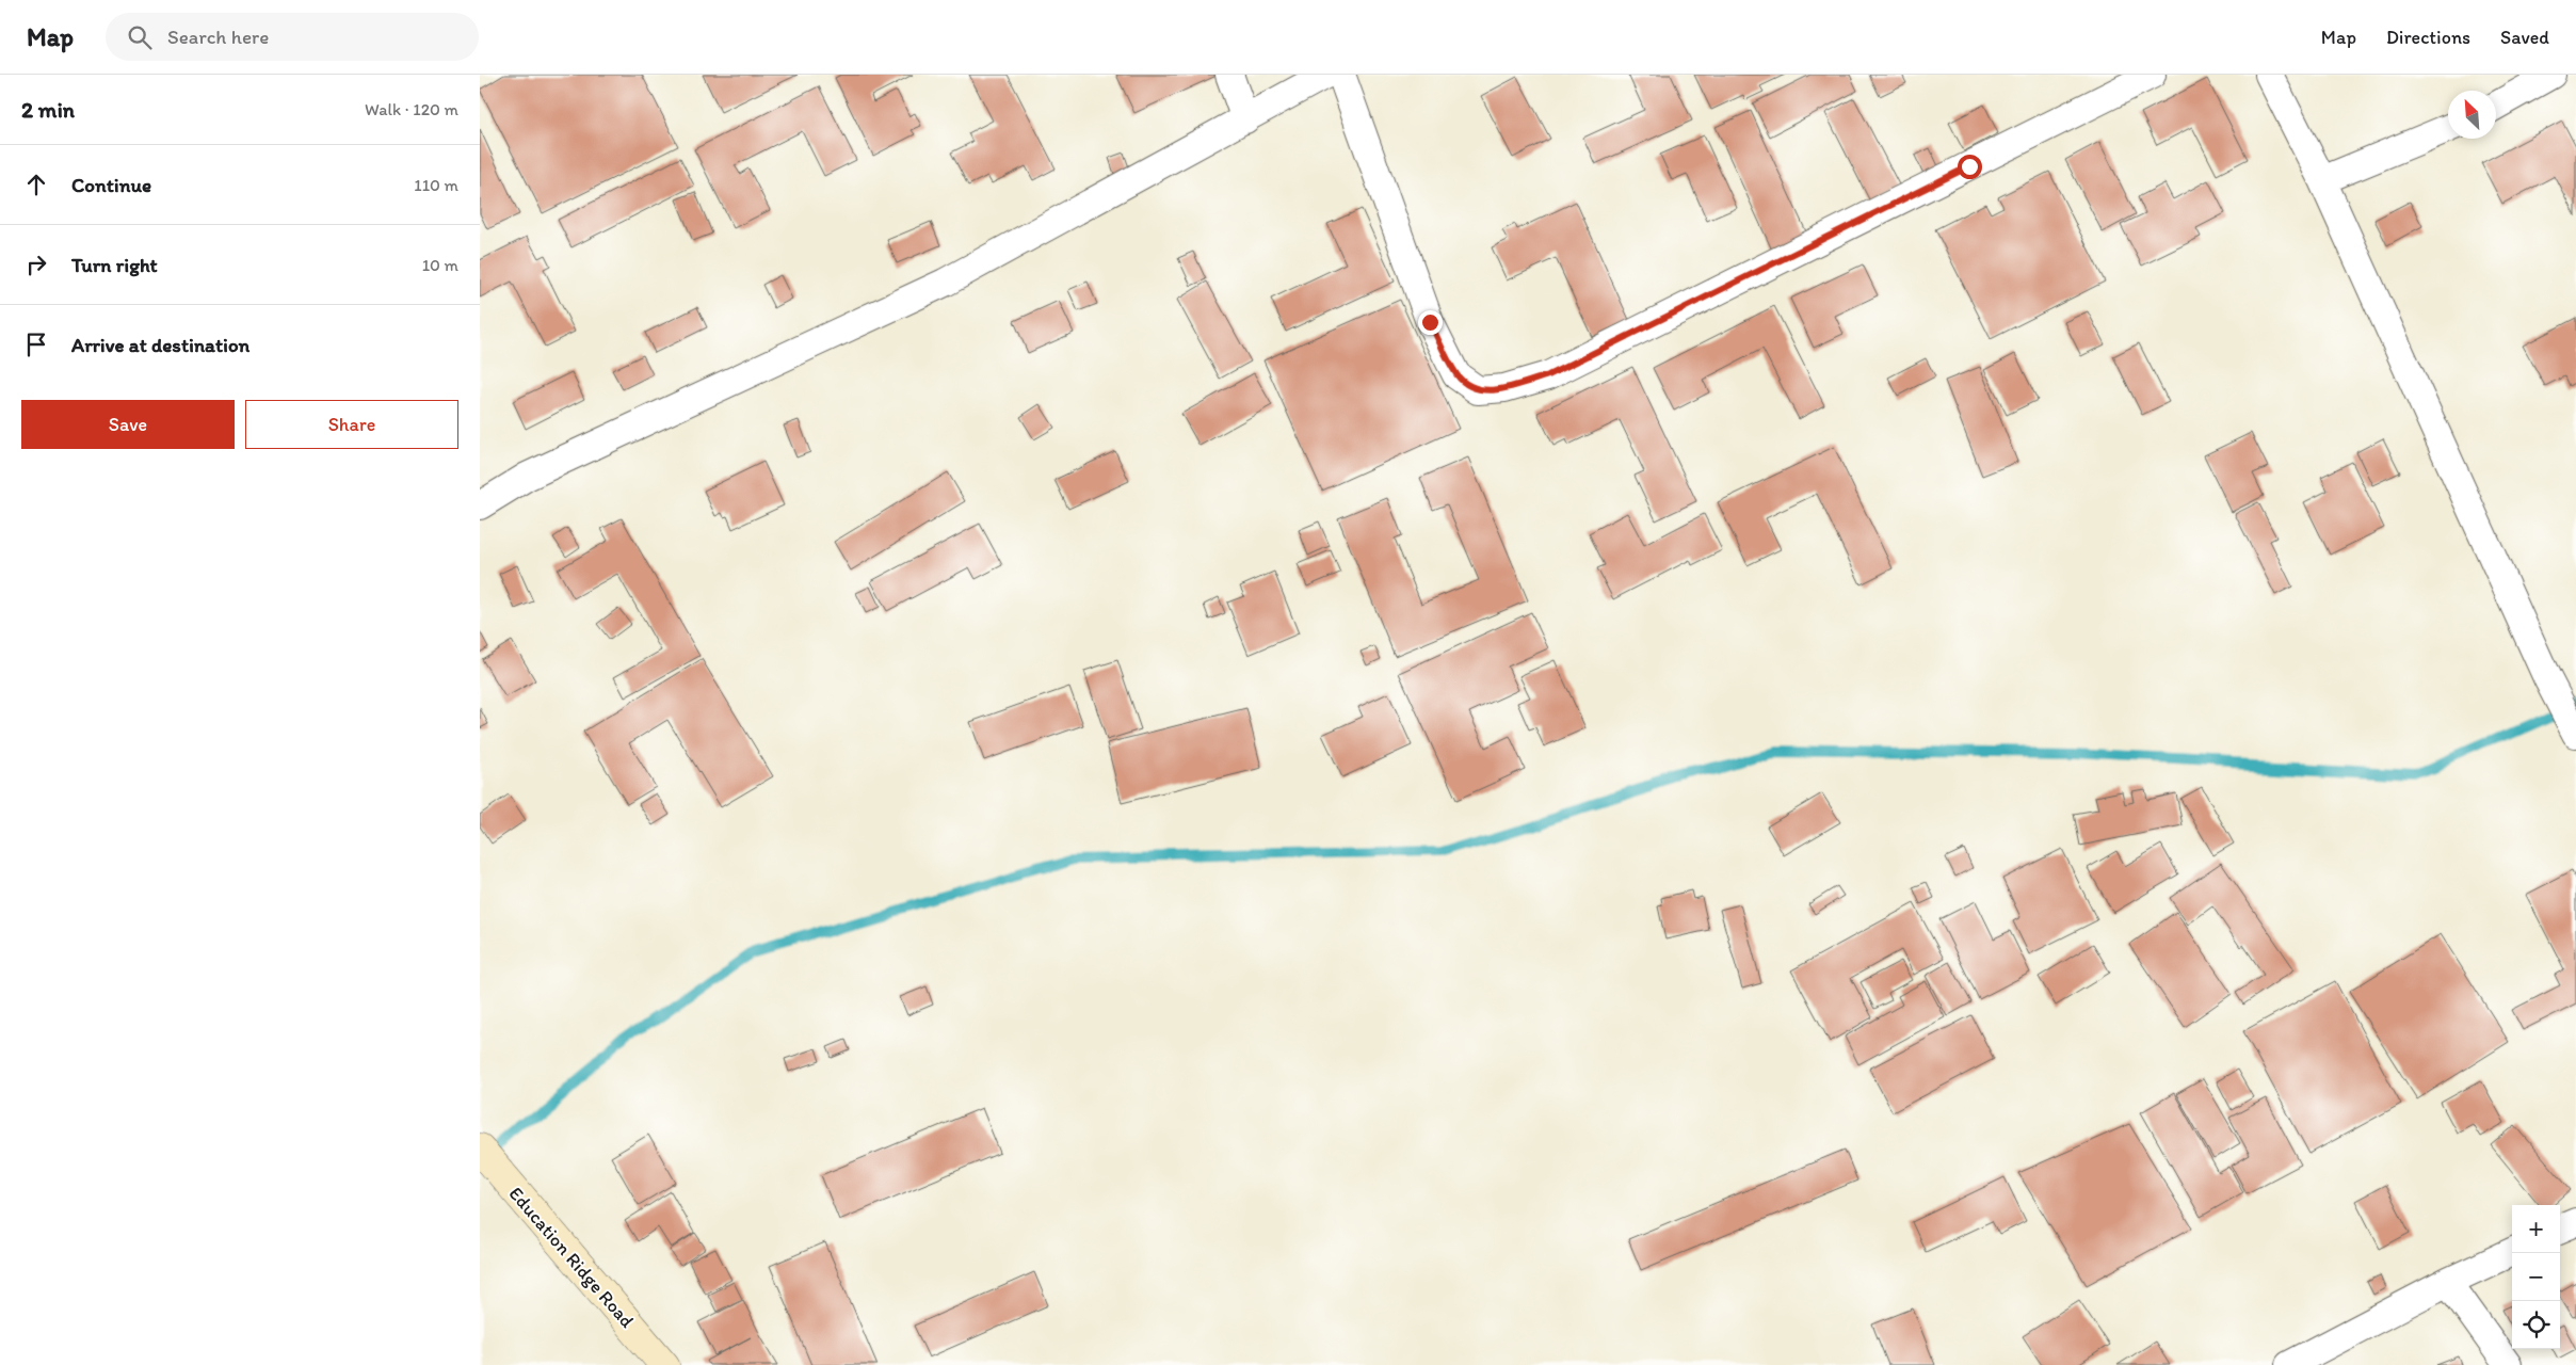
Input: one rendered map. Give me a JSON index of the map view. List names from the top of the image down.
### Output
{
  "streets": {
    "main road": ["Education Ridge Road"]
  },
  "north": "top left",
  "page": {
    "header": "Map",
    "search": "Search here",
    "nav": ["Map", "Directions", "Saved"],
    "heading": ["2 min", "Walk · 120 m"],
    "list": [
      ["Continue", "110 m"],
      ["Turn right", "10 m"],
      "Arrive at destination"
    ],
    "buttons": ["Save", "Share"],
    "map_buttons": ["+", "−"]
  }
}
